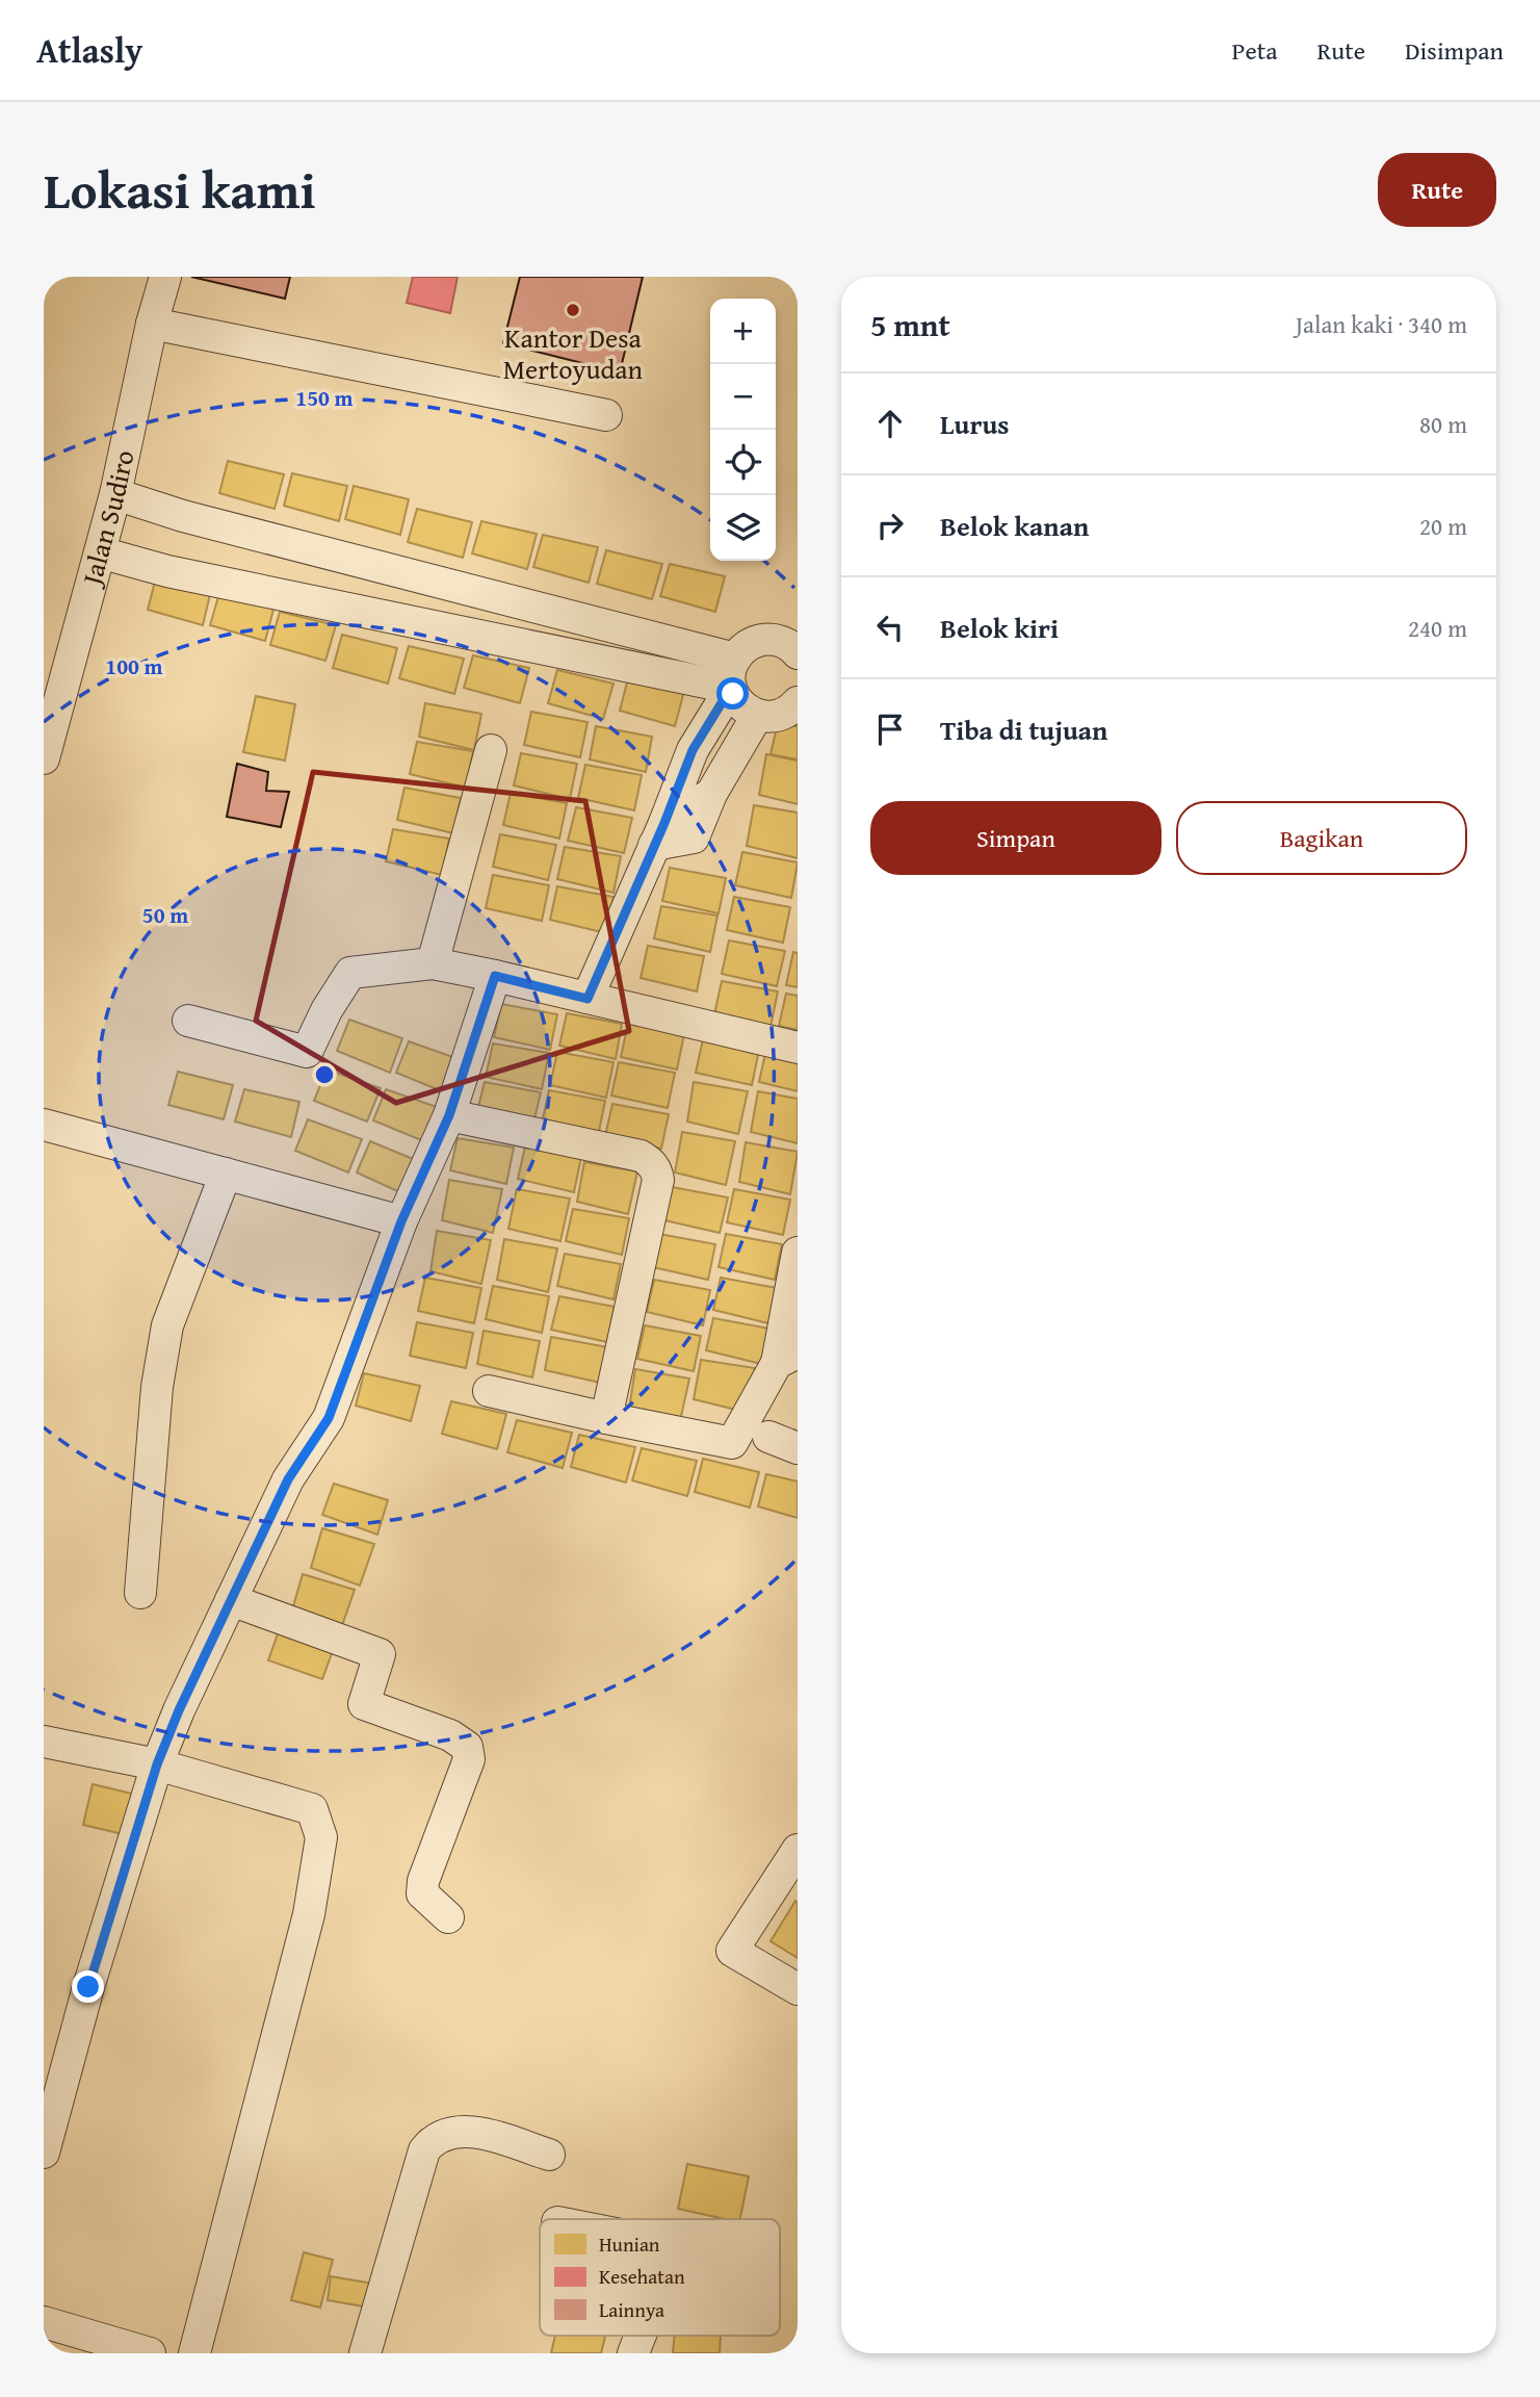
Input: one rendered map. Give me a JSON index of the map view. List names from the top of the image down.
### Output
{
  "streets": {
    "street": ["Jalan Sudiro"]
  },
  "places": ["Kantor Desa Mertoyudan"],
  "legend": ["Hunian", "Kesehatan", "Lainnya"],
  "page": {
    "header": "Atlasly",
    "nav": ["Peta", "Rute", "Disimpan"],
    "title": "Lokasi kami",
    "buttons": [
      "Rute",
      ["Simpan", "Bagikan"]
    ],
    "heading": ["5 mnt", "Jalan kaki · 340 m"],
    "map_buttons": ["+", "−"],
    "list": [
      ["Lurus", "80 m"],
      ["Belok kanan", "20 m"],
      ["Belok kiri", "240 m"],
      "Tiba di tujuan"
    ]
  },
  "rings": ["150 m", "100 m", "50 m"]
}
